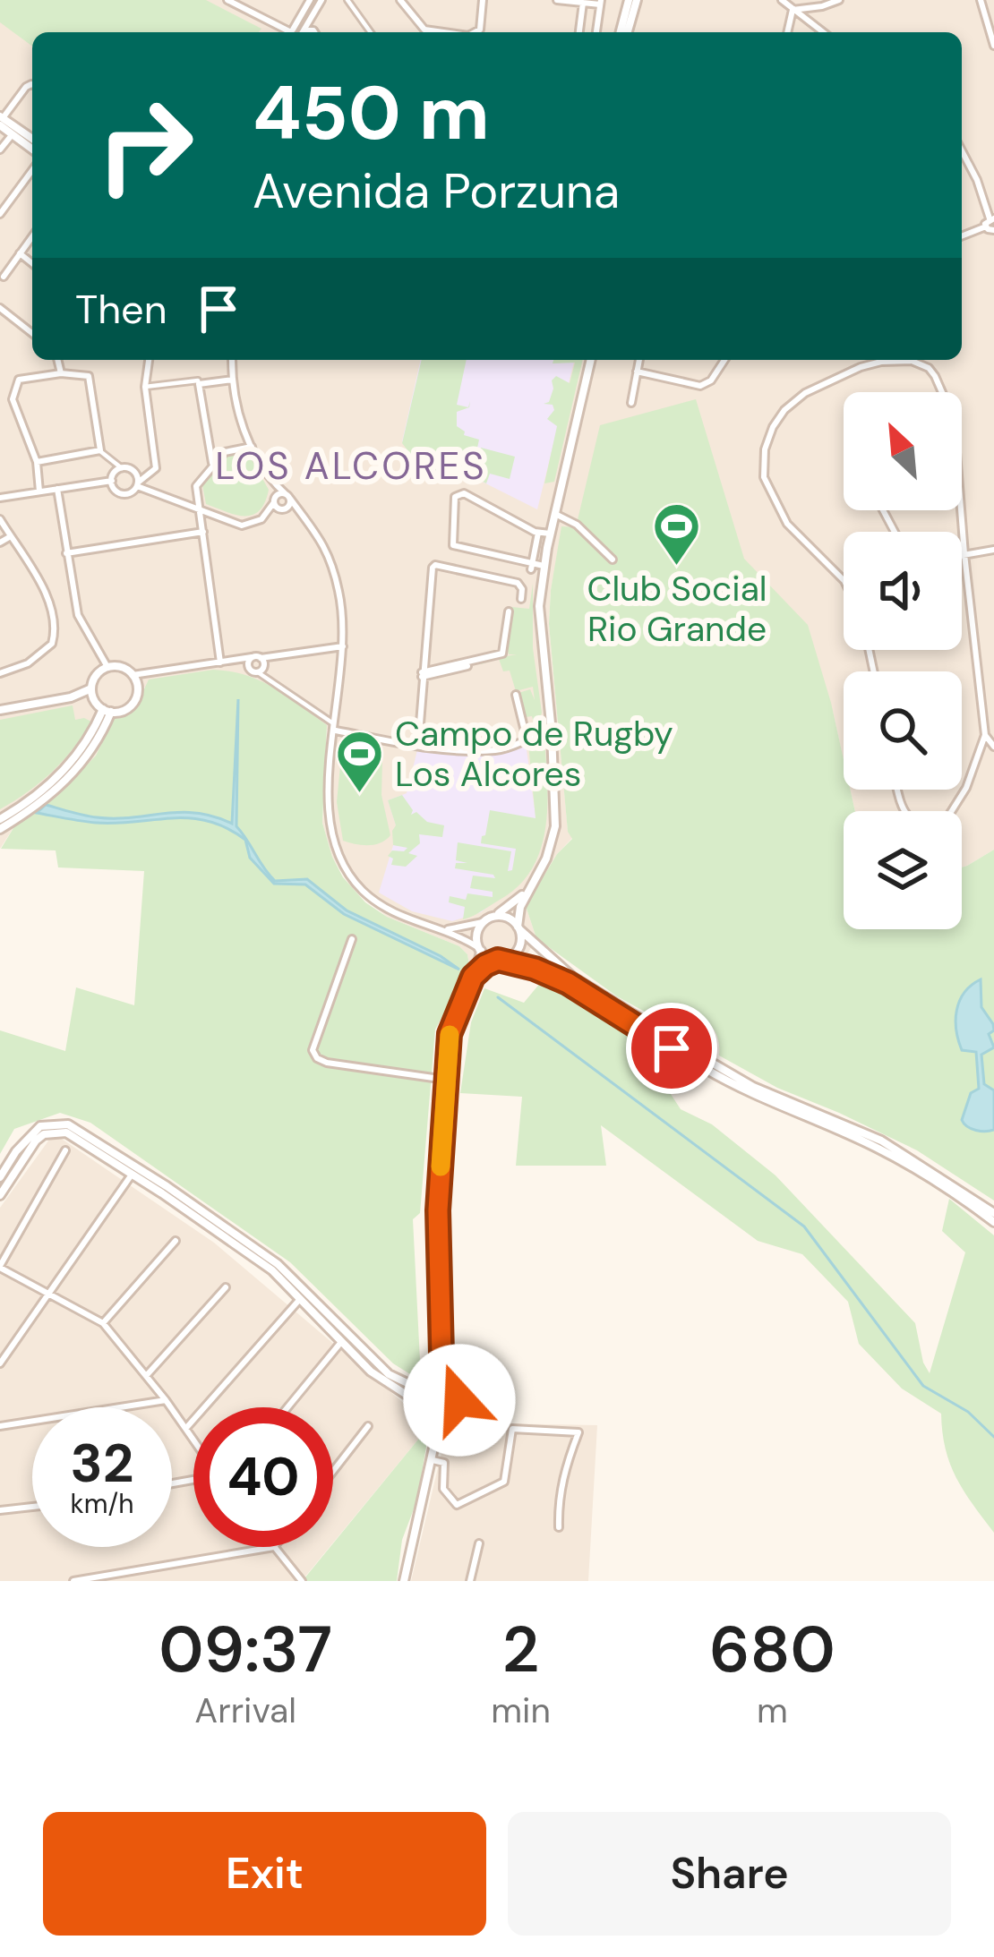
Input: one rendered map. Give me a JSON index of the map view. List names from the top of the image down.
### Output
{
  "districts": ["LOS ALCORES"],
  "places": {
    "sports": ["Club Social Rio Grande", "Campo de Rugby Los Alcores"]
  },
  "north": "top left",
  "page": {
    "turn": ["450 m", "Avenida Porzuna"],
    "then": "Then",
    "speed": "32 km/h",
    "limit": "40",
    "eta": [
      "09:37",
      "Arrival",
      "2",
      "min",
      "680",
      "m"
    ],
    "buttons": ["Exit", "Share"]
  }
}
